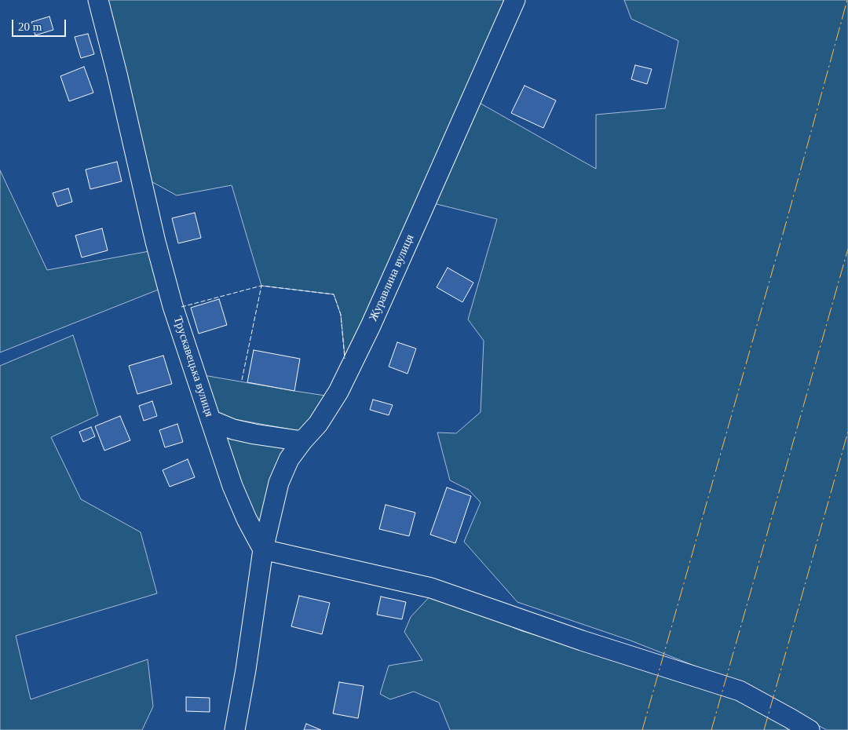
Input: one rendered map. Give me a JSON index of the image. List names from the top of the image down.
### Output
{
  "streets": {
    "street": ["Журавлина вулиця", "Трускавецька вулиця"]
  },
  "crossings": [
    ["Журавлина вулиця", "Трускавецька вулиця"]
  ],
  "scale_bar": "20 m"
}
